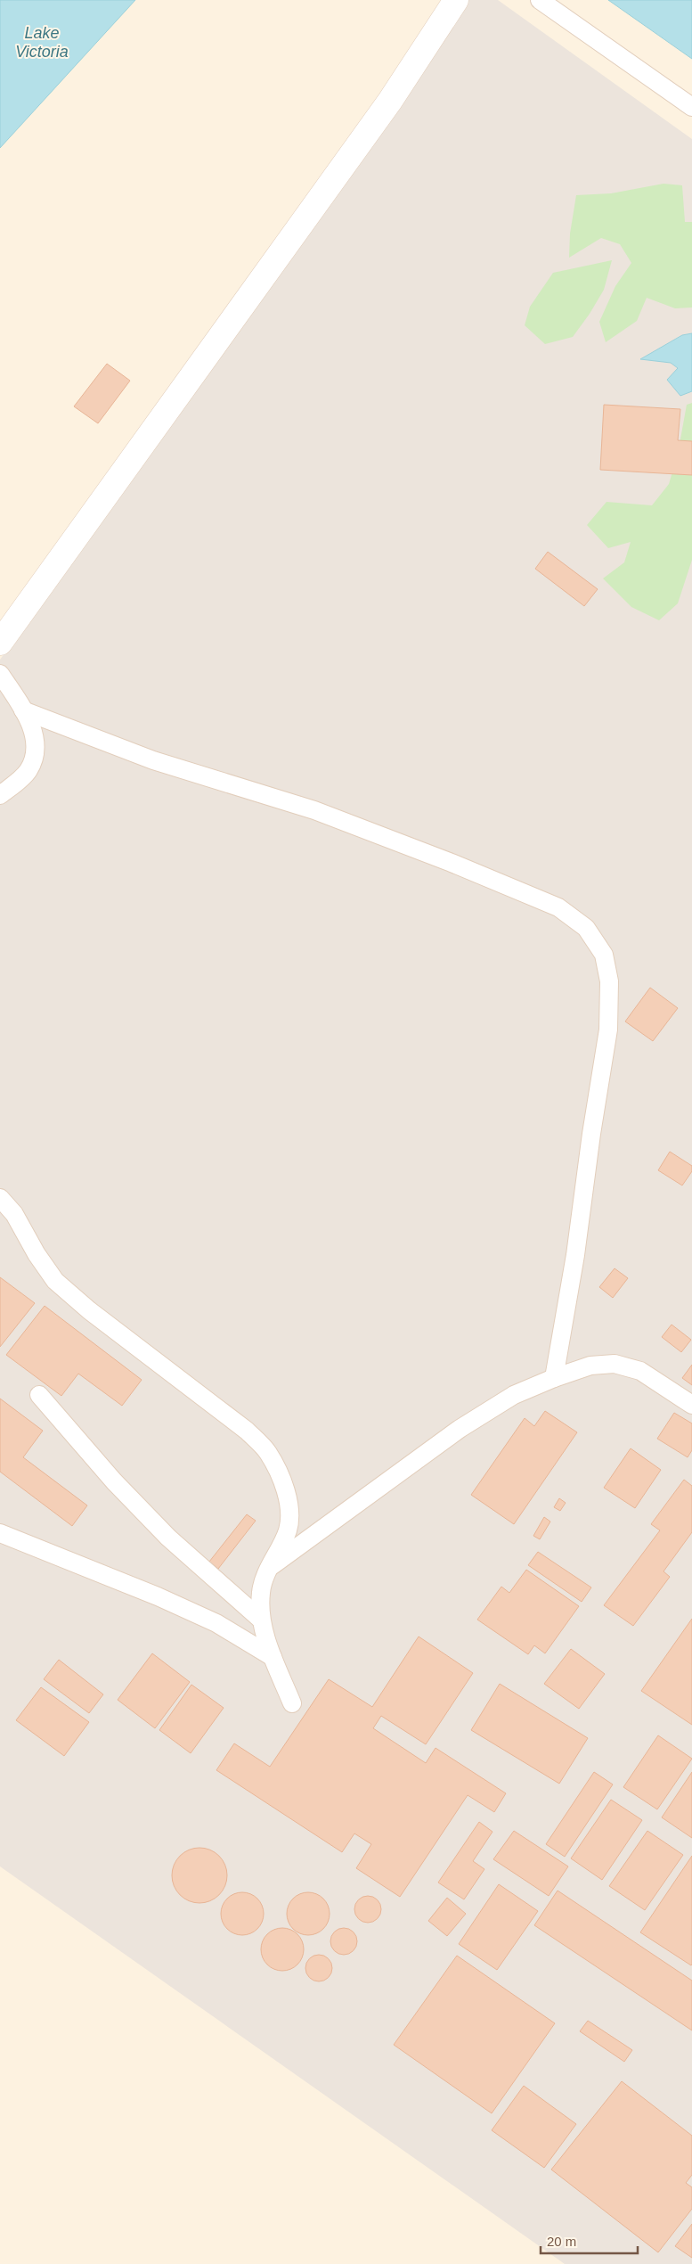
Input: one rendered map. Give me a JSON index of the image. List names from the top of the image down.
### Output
{
  "water": ["Lake Victoria"],
  "scale_bar": "20 m"
}
